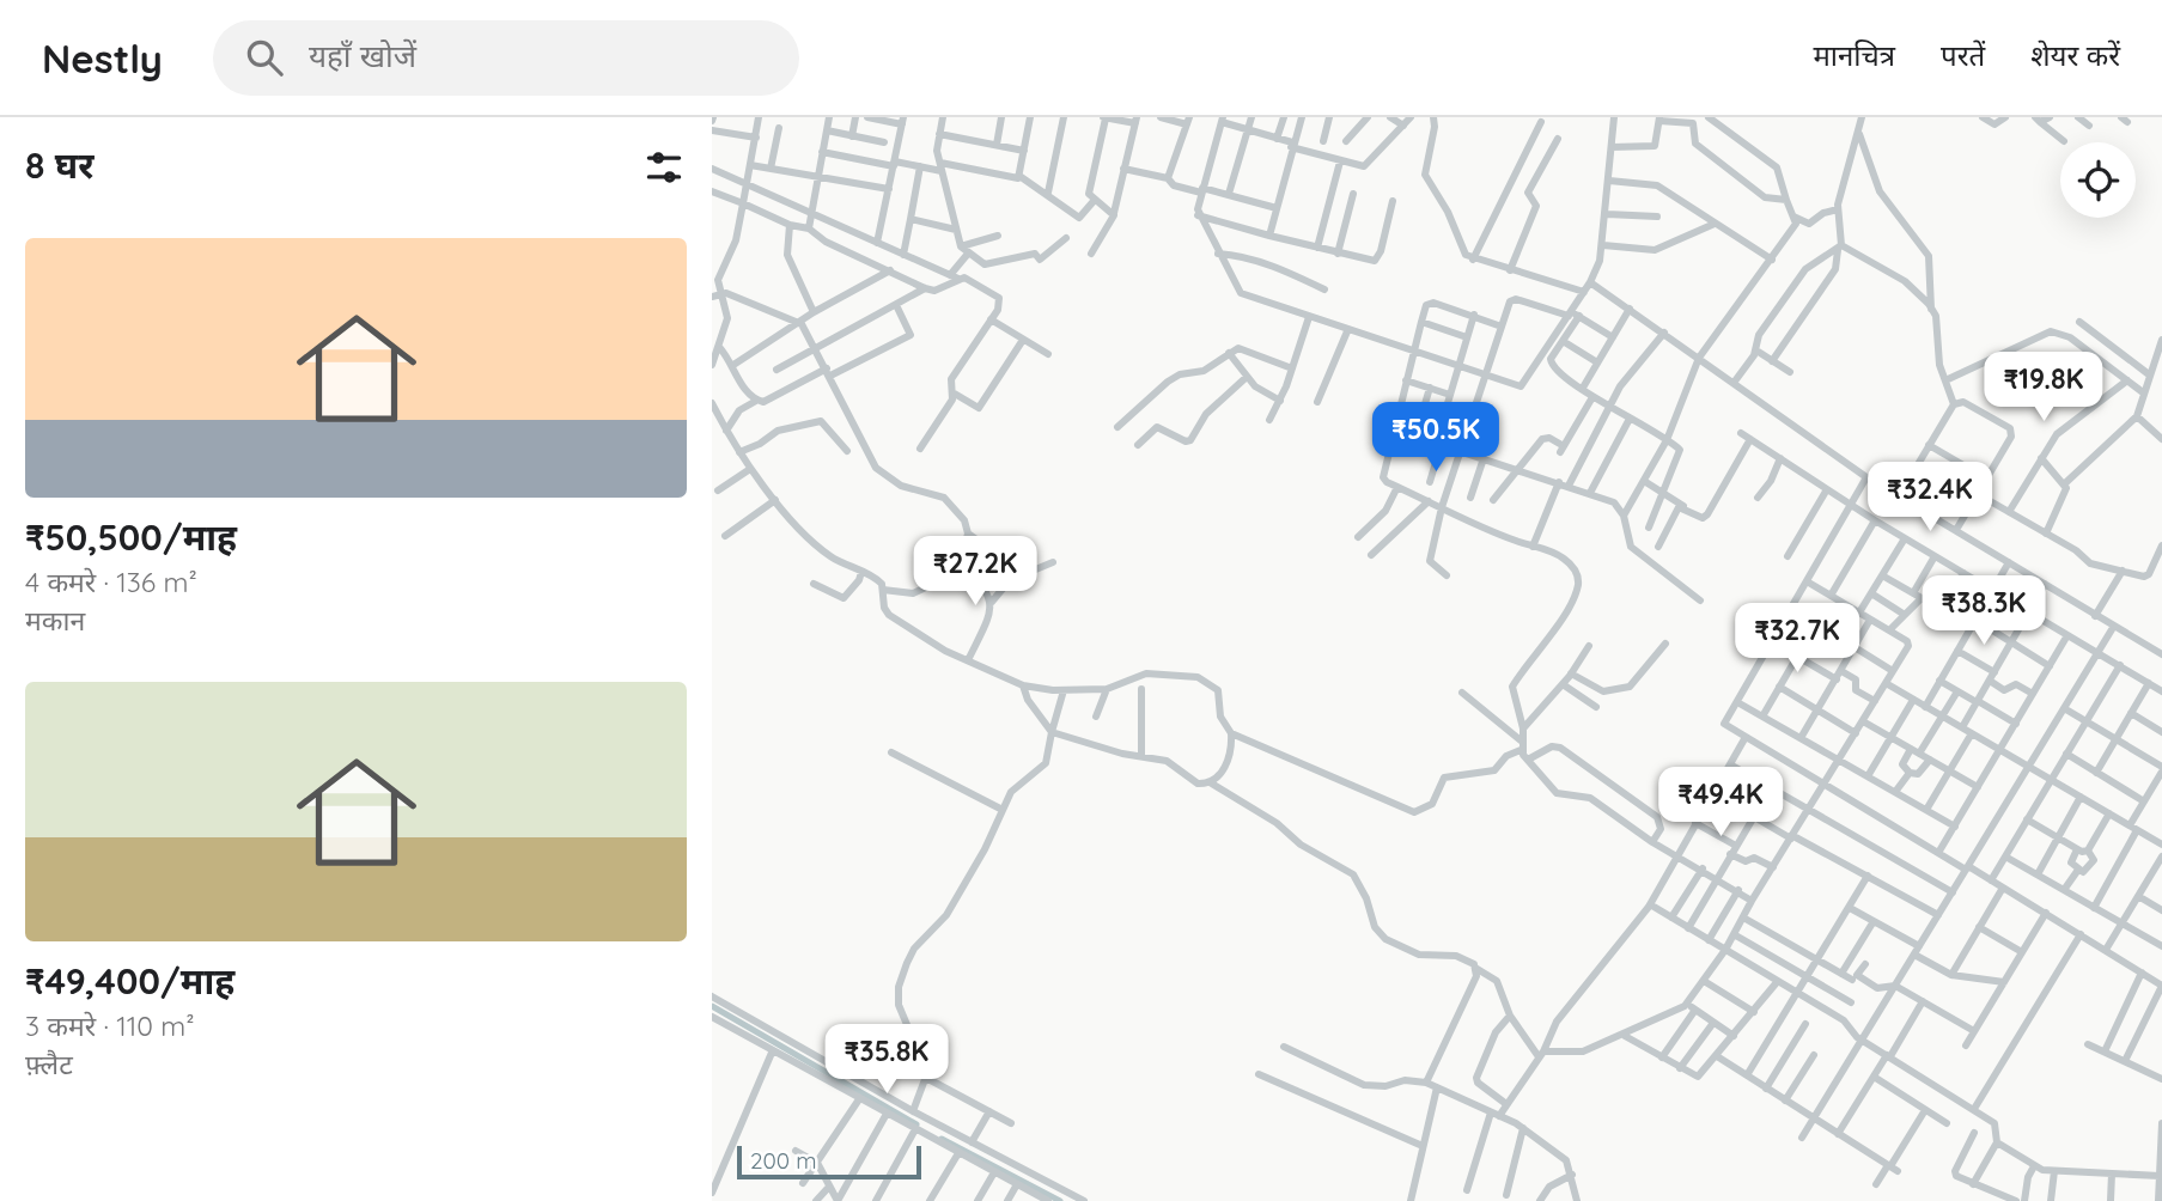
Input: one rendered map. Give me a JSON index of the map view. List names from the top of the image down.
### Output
{
  "scale_bar": "200 m",
  "page": {
    "header": "Nestly",
    "search": "यहाँ खोजें",
    "nav": ["मानचित्र", "परतें", "शेयर करें"],
    "heading": "8 घर",
    "list": [
      {
        "name": "₹50,500/माह",
        "note": "4 कमरे · 136 m² · मकान"
      },
      {
        "name": "₹49,400/माह",
        "note": "3 कमरे · 110 m² · फ़्लैट"
      }
    ],
    "price": [
      "₹19.8K",
      "₹50.5K",
      "₹32.4K",
      "₹27.2K",
      "₹38.3K",
      "₹32.7K",
      "₹49.4K",
      "₹35.8K"
    ],
    "scale": "200 m"
  }
}
